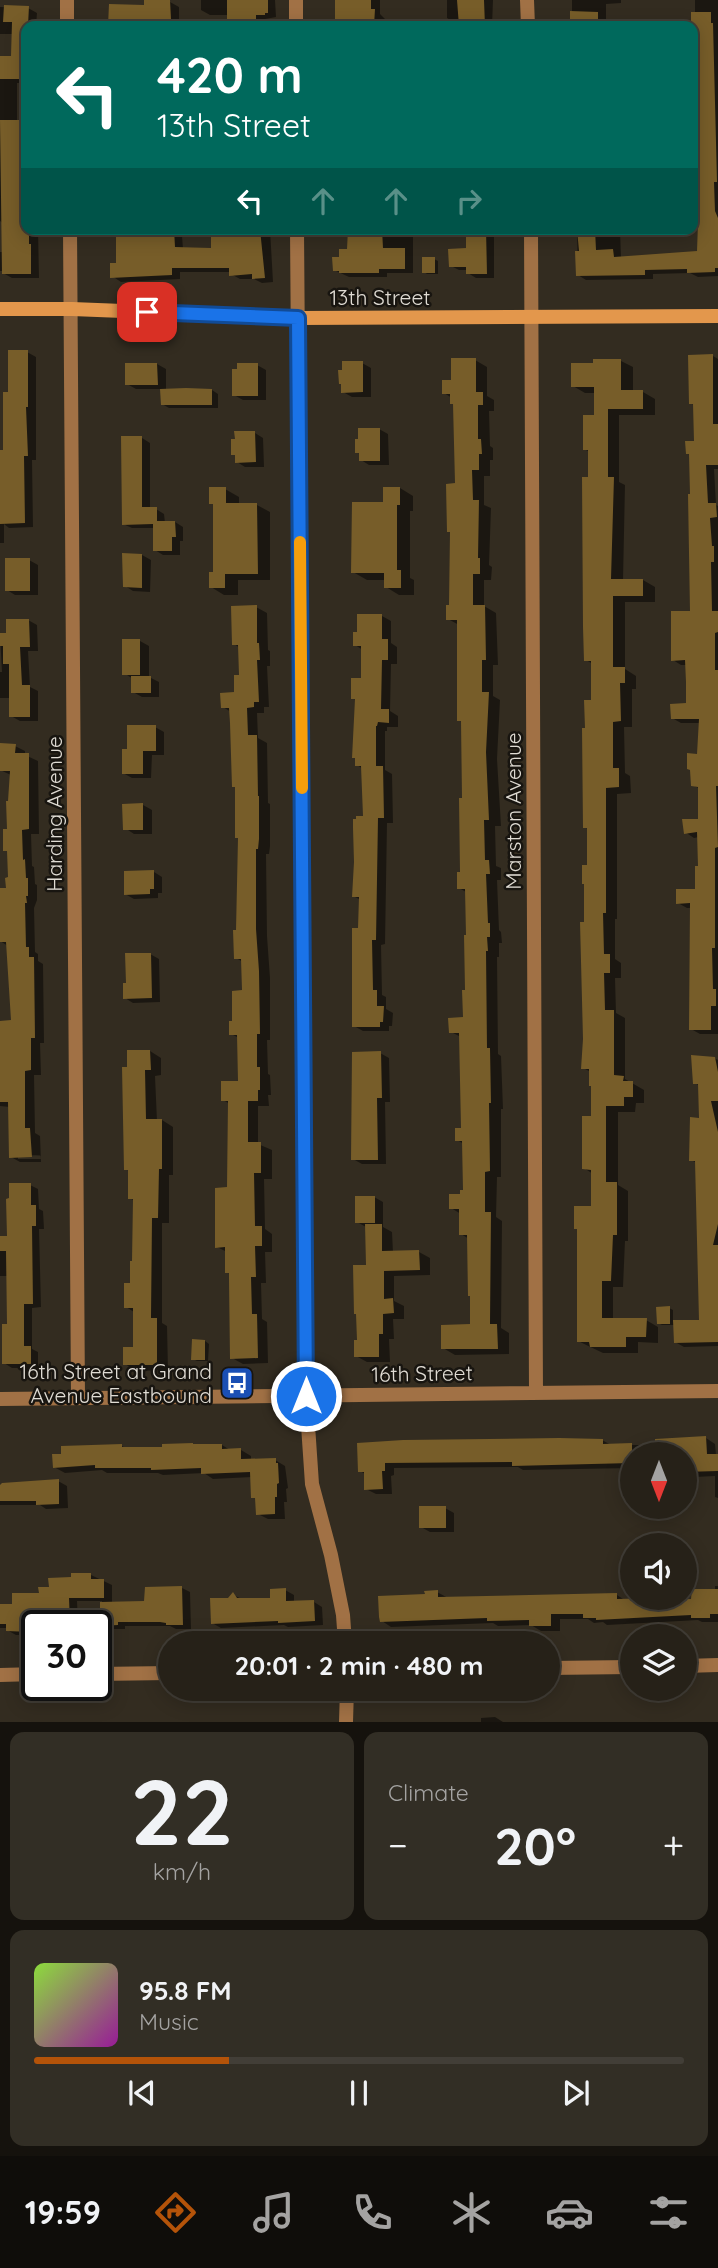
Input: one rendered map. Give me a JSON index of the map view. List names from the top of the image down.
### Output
{
  "streets": {
    "main road": ["13th Street"],
    "street": ["Marston Avenue", "Harding Avenue", "16th Street"]
  },
  "crossings": [
    ["13th Street", "Marston Avenue"],
    ["13th Street", "Harding Avenue"],
    ["Marston Avenue", "16th Street"],
    ["Harding Avenue", "16th Street"]
  ],
  "places": {
    "bus stop": ["16th Street at Grand Avenue Eastbound"]
  },
  "north": "bottom",
  "page": {
    "turn": ["420 m", "13th Street"],
    "limit": "30",
    "trip": "20:01 · 2 min · 480 m",
    "tile": [
      ["22", "km/h"],
      "Climate"
    ],
    "heat": ["−", "20°", "+"],
    "song": ["95.8 FM", "Music"],
    "tabs": "19:59"
  }
}
